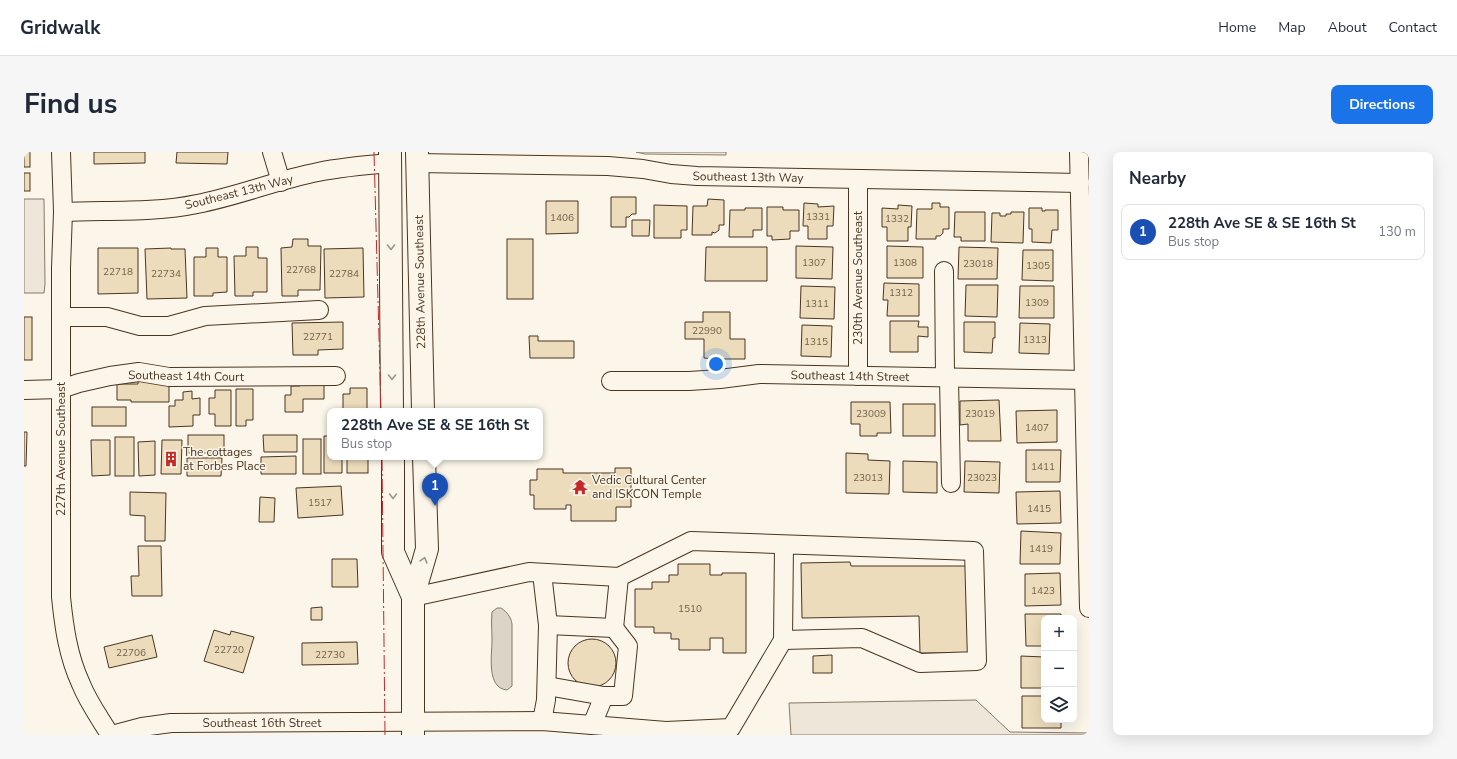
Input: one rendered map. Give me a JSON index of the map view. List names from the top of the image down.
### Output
{
  "streets": {
    "main road": ["228th Avenue Southeast"],
    "street": [
      "Southeast 13th Way",
      "230th Avenue Southeast",
      "Southeast 14th Court",
      "Southeast 14th Street",
      "227th Avenue Southeast",
      "Southeast 16th Street"
    ]
  },
  "crossings": [
    ["Southeast 13th Way", "230th Avenue Southeast"],
    ["Southeast 13th Way", "228th Avenue Southeast"],
    ["Southeast 13th Way", "227th Avenue Southeast"],
    ["230th Avenue Southeast", "Southeast 14th Street"],
    ["Southeast 14th Court", "227th Avenue Southeast"],
    ["227th Avenue Southeast", "Southeast 16th Street"]
  ],
  "places": {
    "building": ["The cottages at Forbes Place"],
    "temple": ["Vedic Cultural Center and ISKCON Temple"]
  },
  "house_numbers": [
    "1331",
    "1406",
    "1332",
    "1307",
    "1308",
    "23018",
    "1305",
    "22768",
    "22718",
    "22734",
    "22784",
    "1312",
    "1309",
    "1311",
    "22990",
    "22771",
    "1313",
    "1315",
    "23009",
    "23019",
    "1407",
    "1411",
    "23013",
    "23023",
    "1517",
    "1415",
    "1419",
    "1423",
    "1510",
    "22720",
    "22706",
    "22730"
  ],
  "page": {
    "header": "Gridwalk",
    "nav": [
      "Home",
      "Map",
      "About",
      "Contact"
    ],
    "title": "Find us",
    "buttons": "Directions",
    "heading": "Nearby",
    "list": [
      {
        "mark": "1",
        "name": "228th Ave SE & SE 16th St",
        "note": "Bus stop",
        "value": "130 m"
      }
    ],
    "popup": ["228th Ave SE & SE 16th St", "Bus stop"],
    "pins": "1",
    "map_buttons": ["+", "−"]
  }
}
